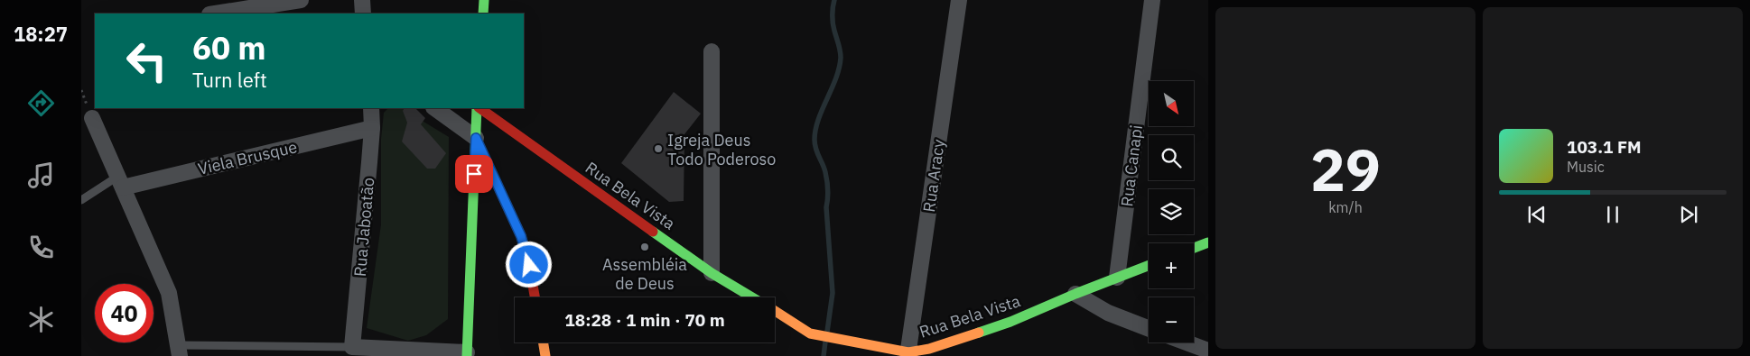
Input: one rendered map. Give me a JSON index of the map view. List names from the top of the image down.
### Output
{
  "streets": {
    "street": [
      "Viela Brusque",
      "Rua Canapi",
      "Rua Aracy",
      "Rua Bela Vista",
      "Rua Jaboatão"
    ]
  },
  "crossings": [
    ["Viela Brusque", "Rua Jaboatão"],
    ["Rua Canapi", "Rua Bela Vista"],
    ["Rua Aracy", "Rua Bela Vista"]
  ],
  "places": ["Igreja Deus Todo Poderoso", "Assembléia de Deus"],
  "north": "bottom right",
  "page": {
    "tabs": "18:27",
    "tile": ["29", "km/h"],
    "turn": ["60 m", "Turn left"],
    "map_buttons": ["+", "−"],
    "song": ["103.1 FM", "Music"],
    "limit": "40",
    "trip": "18:28 · 1 min · 70 m"
  }
}
